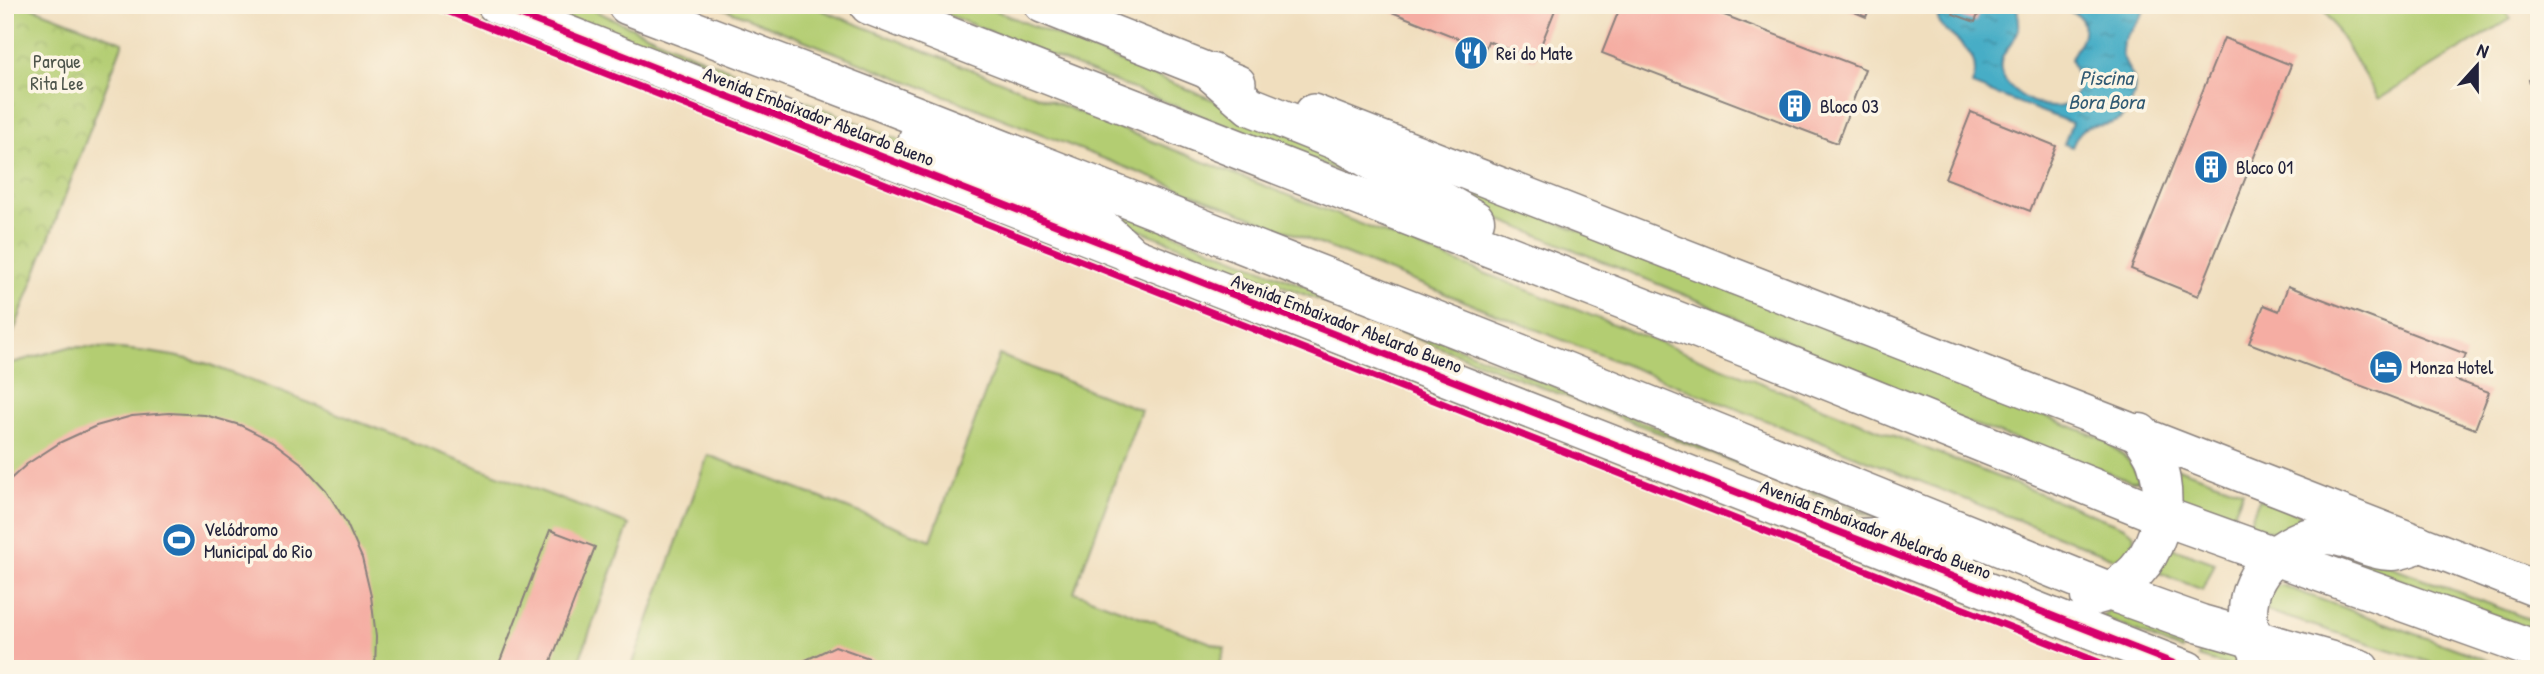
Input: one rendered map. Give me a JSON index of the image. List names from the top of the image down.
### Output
{
  "streets": {
    "highway": ["Avenida Embaixador Abelardo Bueno"]
  },
  "water": ["Piscina Bora Bora"],
  "parks": ["Parque Rita Lee"],
  "places": {
    "restaurant": ["Rei do Mate"],
    "building": ["Bloco 03", "Bloco 01"],
    "hotel": ["Monza Hotel"],
    "sports": ["Velódromo Municipal do Rio"]
  },
  "north": "top"
}
